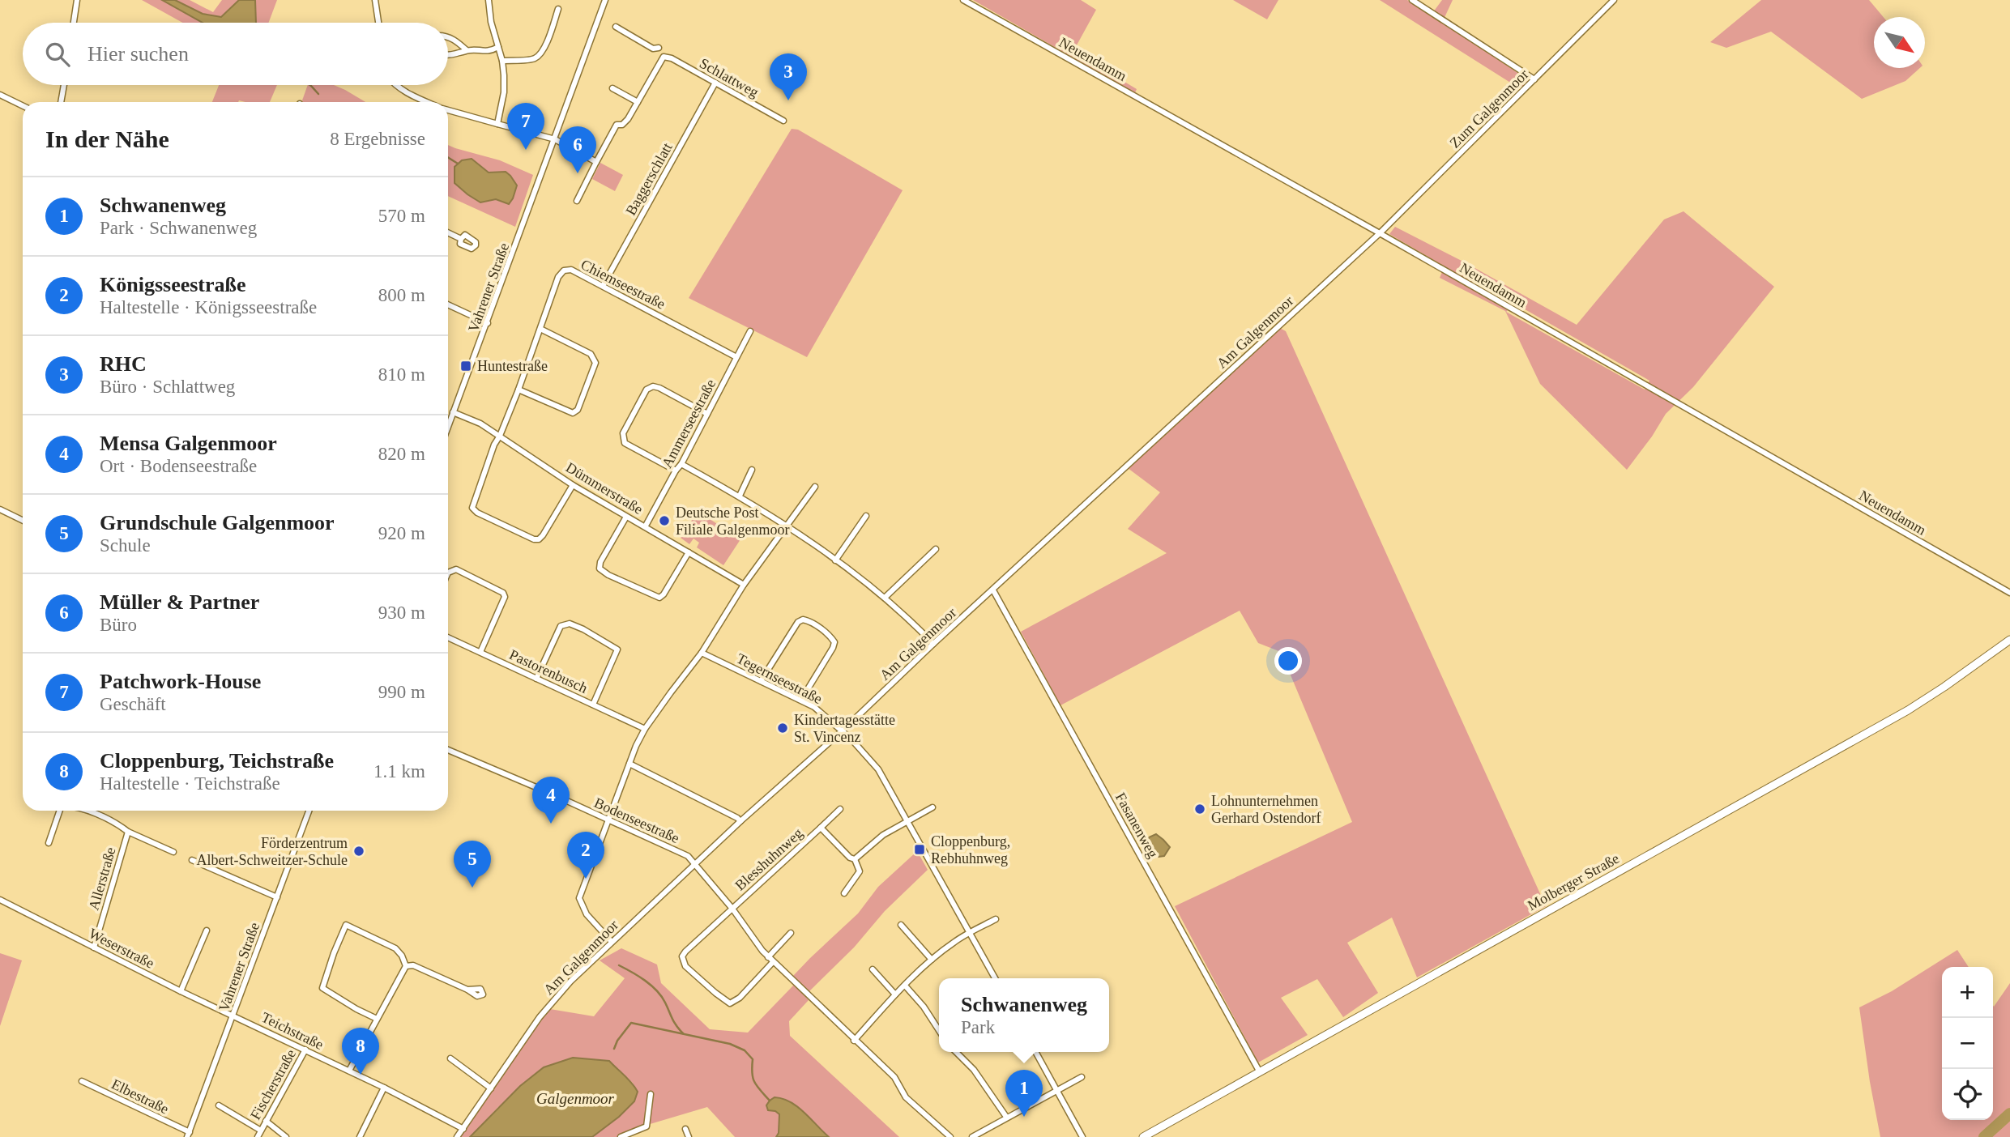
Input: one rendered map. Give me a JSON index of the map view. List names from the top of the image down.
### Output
{
  "streets": {
    "main road": ["Molberger Straße"],
    "street": [
      "Neuendamm",
      "Schlattweg",
      "Zum Galgenmoor",
      "Baggerschlatt",
      "Chiemseestraße",
      "Vahrener Straße",
      "Am Galgenmoor",
      "Ammerseestraße",
      "Dümmerstraße",
      "Pastorenbusch",
      "Tegernseestraße",
      "Bodenseestraße",
      "Fasanenweg",
      "Blesshuhnweg",
      "Allerstraße",
      "Weserstraße",
      "Teichstraße",
      "Fischerstraße",
      "Elbestraße"
    ]
  },
  "crossings": [
    ["Neuendamm", "Zum Galgenmoor"],
    ["Neuendamm", "Am Galgenmoor"],
    ["Schlattweg", "Baggerschlatt"],
    ["Zum Galgenmoor", "Am Galgenmoor"],
    ["Baggerschlatt", "Chiemseestraße"],
    ["Chiemseestraße", "Ammerseestraße"],
    ["Chiemseestraße", "Dümmerstraße"],
    ["Vahrener Straße", "Dümmerstraße"],
    ["Vahrener Straße", "Weserstraße"],
    ["Vahrener Straße", "Teichstraße"],
    ["Vahrener Straße", "Elbestraße"],
    ["Am Galgenmoor", "Tegernseestraße"],
    ["Am Galgenmoor", "Bodenseestraße"],
    ["Am Galgenmoor", "Fasanenweg"],
    ["Am Galgenmoor", "Teichstraße"],
    ["Ammerseestraße", "Dümmerstraße"],
    ["Bodenseestraße", "Blesshuhnweg"],
    ["Fasanenweg", "Molberger Straße"],
    ["Allerstraße", "Weserstraße"],
    ["Weserstraße", "Teichstraße"],
    ["Teichstraße", "Fischerstraße"]
  ],
  "water": ["Galgenmoor"],
  "places": {
    "transit": ["Huntestraße", "Cloppenburg, Rebhuhnweg"],
    "other": [
      "Deutsche Post Filiale Galgenmoor",
      "Kindertagesstätte St. Vincenz",
      "Lohnunternehmen Gerhard Ostendorf",
      "Förderzentrum Albert-Schweitzer-Schule"
    ]
  },
  "north": "bottom right",
  "page": {
    "search": "Hier suchen",
    "pins": [
      "3",
      "7",
      "6",
      "4",
      "2",
      "5",
      "8",
      "1"
    ],
    "heading": ["In der Nähe", "8 Ergebnisse"],
    "list": [
      {
        "mark": "1",
        "name": "Schwanenweg",
        "note": "Park · Schwanenweg",
        "value": "570 m"
      },
      {
        "mark": "2",
        "name": "Königsseestraße",
        "note": "Haltestelle · Königsseestraße",
        "value": "800 m"
      },
      {
        "mark": "3",
        "name": "RHC",
        "note": "Büro · Schlattweg",
        "value": "810 m"
      },
      {
        "mark": "4",
        "name": "Mensa Galgenmoor",
        "note": "Ort · Bodenseestraße",
        "value": "820 m"
      },
      {
        "mark": "5",
        "name": "Grundschule Galgenmoor",
        "note": "Schule",
        "value": "920 m"
      },
      {
        "mark": "6",
        "name": "Müller & Partner",
        "note": "Büro",
        "value": "930 m"
      },
      {
        "mark": "7",
        "name": "Patchwork-House",
        "note": "Geschäft",
        "value": "990 m"
      },
      {
        "mark": "8",
        "name": "Cloppenburg, Teichstraße",
        "note": "Haltestelle · Teichstraße",
        "value": "1.1 km"
      }
    ],
    "map_buttons": ["+", "−"],
    "popup": ["Schwanenweg", "Park"]
  }
}
